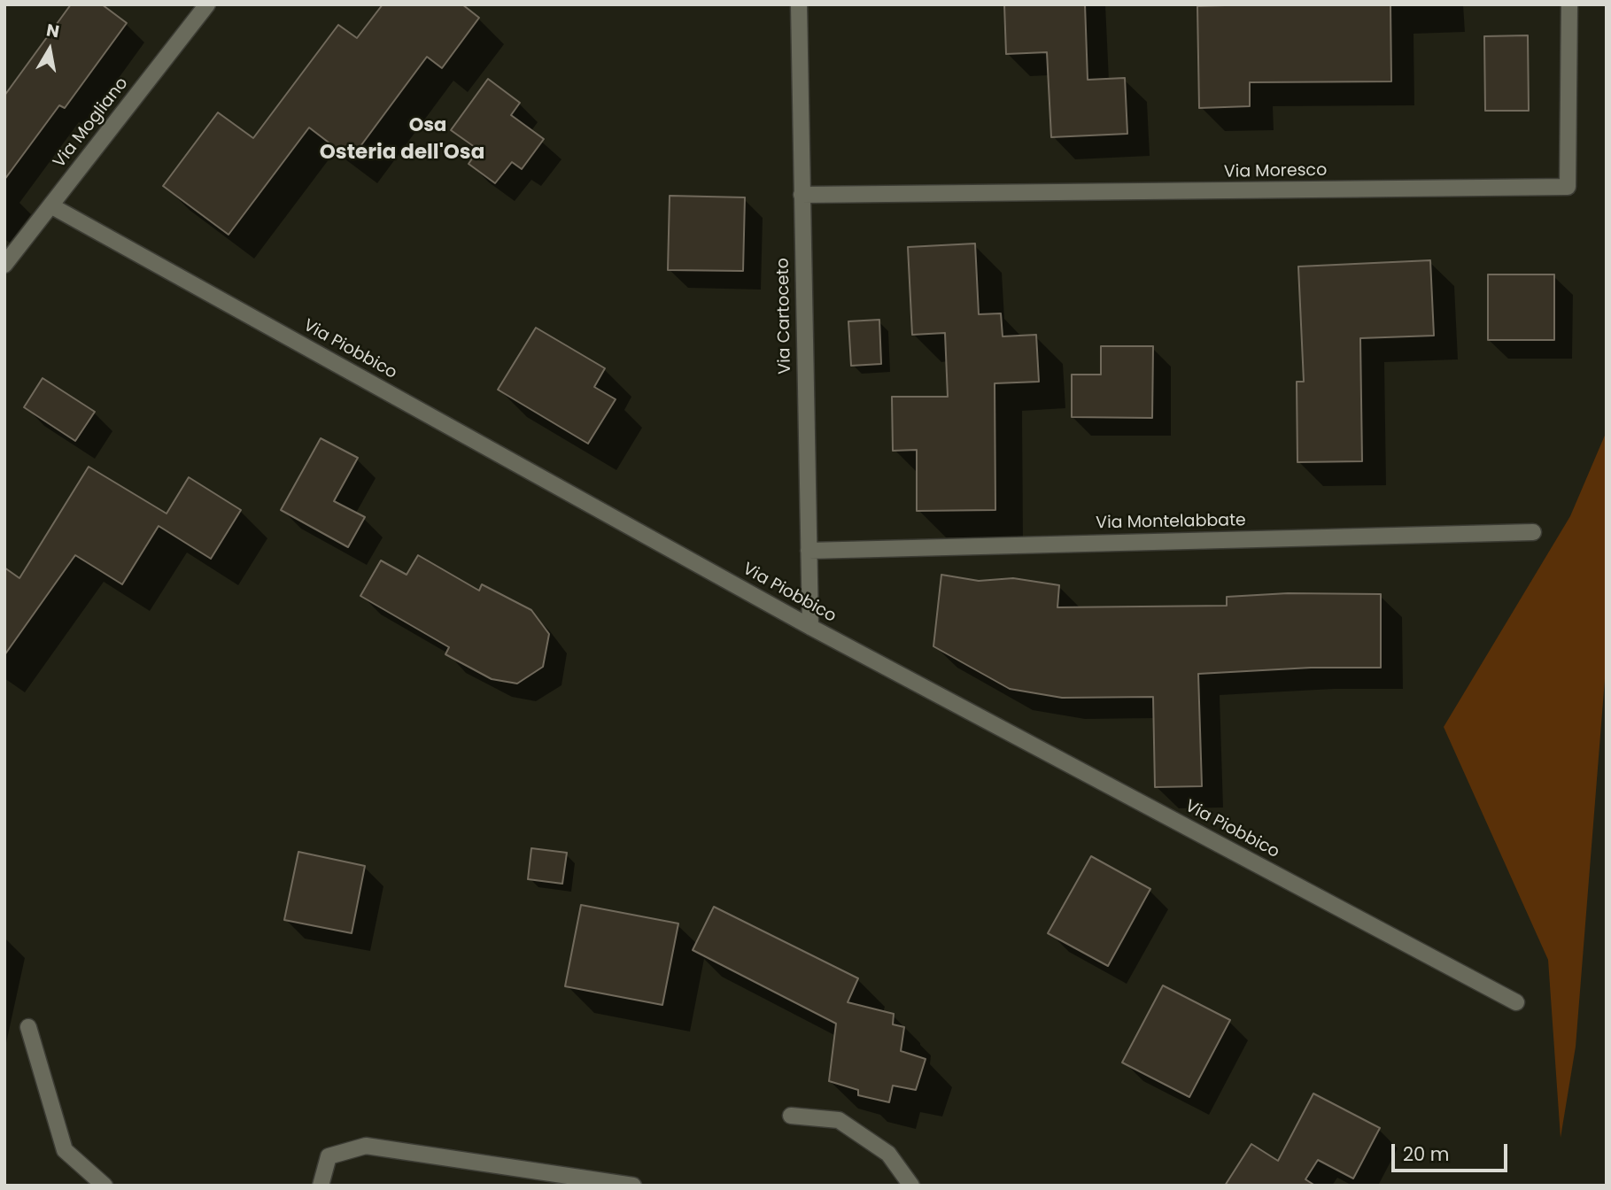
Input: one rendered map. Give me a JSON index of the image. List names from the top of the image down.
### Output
{
  "streets": {
    "street": [
      "Via Mogliano",
      "Via Moresco",
      "Via Cartoceto",
      "Via Piobbico",
      "Via Montelabbate"
    ]
  },
  "crossings": [
    ["Via Mogliano", "Via Piobbico"],
    ["Via Moresco", "Via Cartoceto"],
    ["Via Cartoceto", "Via Piobbico"],
    ["Via Cartoceto", "Via Montelabbate"]
  ],
  "districts": ["Osa", "Osteria dell'Osa"],
  "scale_bar": "20 m",
  "north": "top"
}
